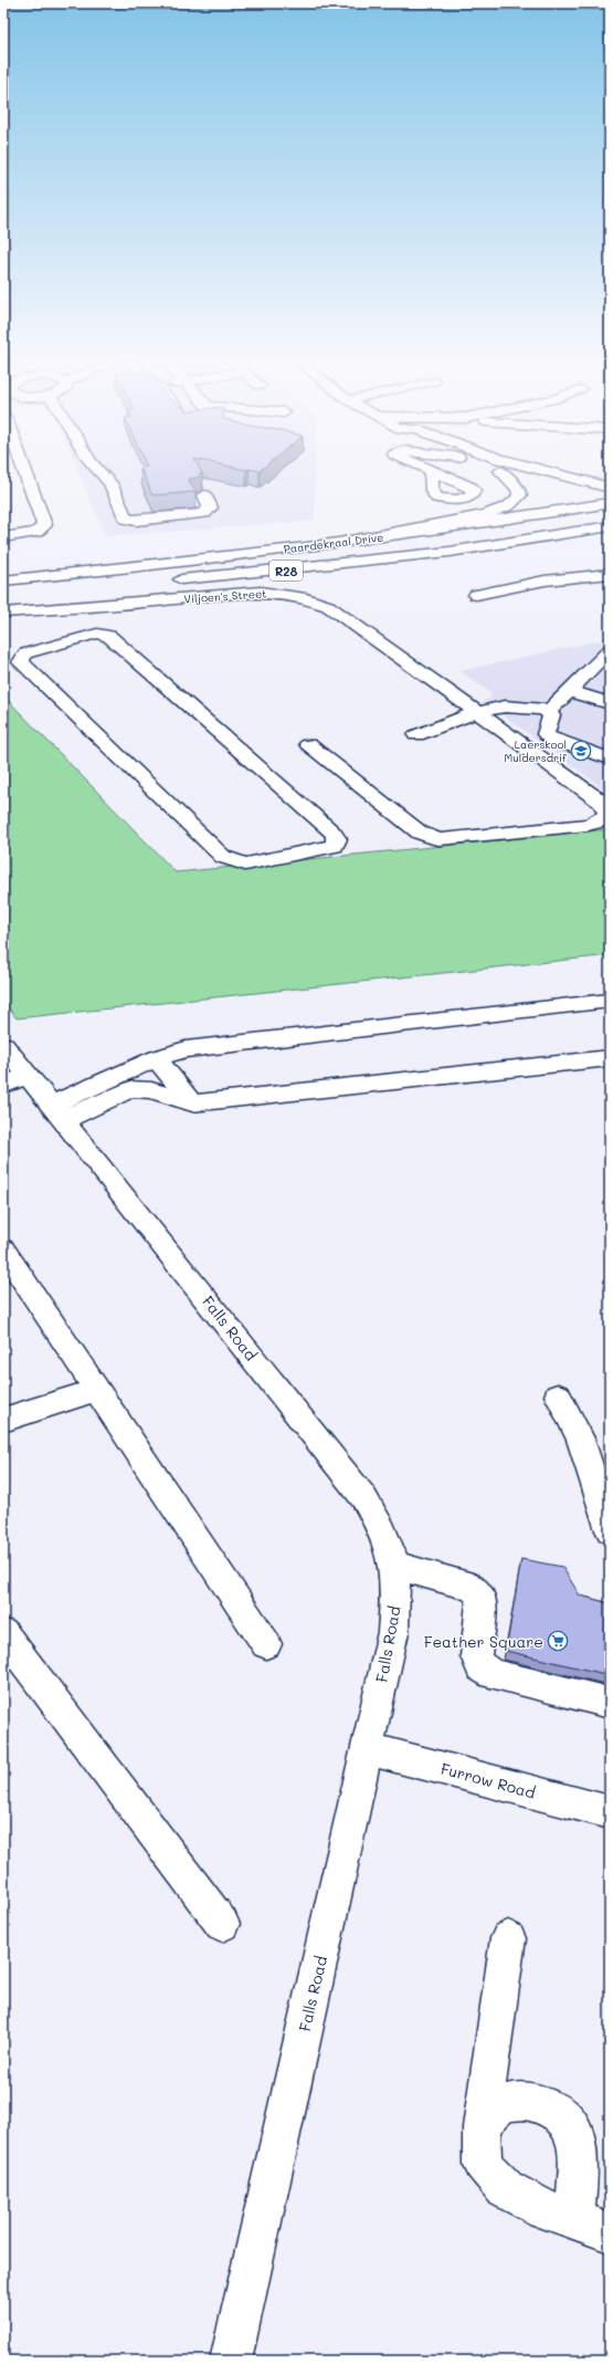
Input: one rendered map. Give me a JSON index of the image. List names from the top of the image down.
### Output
{
  "streets": {
    "main road": [
      "Paardekraal Drive",
      "R28",
      "Viljoen's Street",
      "Falls Road",
      "Furrow Road"
    ]
  },
  "crossings": [
    ["Falls Road", "Furrow Road"]
  ],
  "places": {
    "school or university": ["Laerskool Muldersdrif"],
    "supermarket": ["Feather Square"]
  }
}
